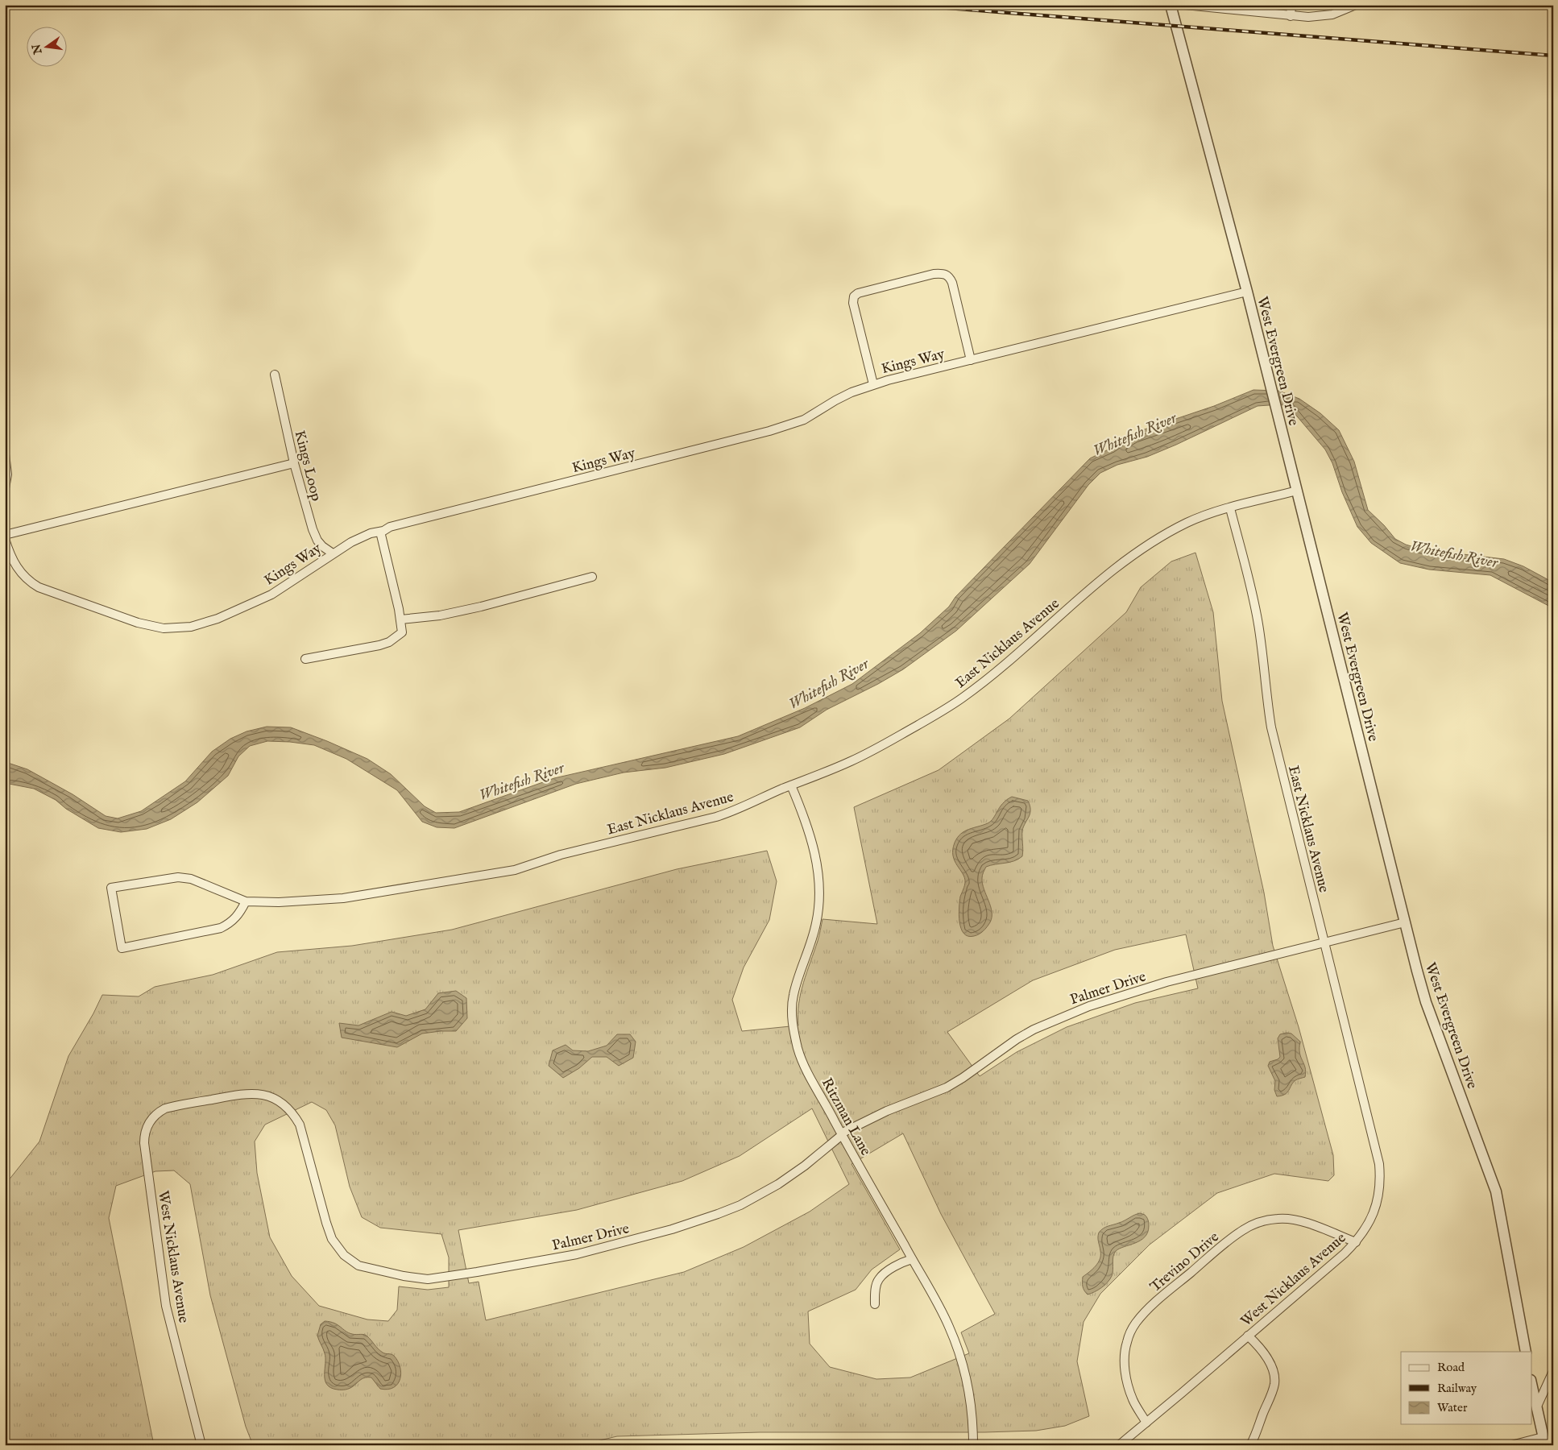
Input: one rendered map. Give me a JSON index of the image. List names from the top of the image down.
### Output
{
  "streets": {
    "street": [
      "Kings Way",
      "West Evergreen Drive",
      "Kings Loop",
      "East Nicklaus Avenue",
      "Palmer Drive",
      "Ritzman Lane",
      "West Nicklaus Avenue",
      "Trevino Drive"
    ]
  },
  "crossings": [
    ["Kings Way", "West Evergreen Drive"],
    ["Kings Way", "Kings Loop"],
    ["West Evergreen Drive", "East Nicklaus Avenue"],
    ["West Evergreen Drive", "Palmer Drive"],
    ["East Nicklaus Avenue", "Palmer Drive"],
    ["East Nicklaus Avenue", "Ritzman Lane"],
    ["East Nicklaus Avenue", "West Nicklaus Avenue"],
    ["Palmer Drive", "Ritzman Lane"],
    ["Palmer Drive", "West Nicklaus Avenue"],
    ["West Nicklaus Avenue", "Trevino Drive"]
  ],
  "water": ["Whitefish River"],
  "legend": ["Road", "Railway", "Water"],
  "north": "left"
}
